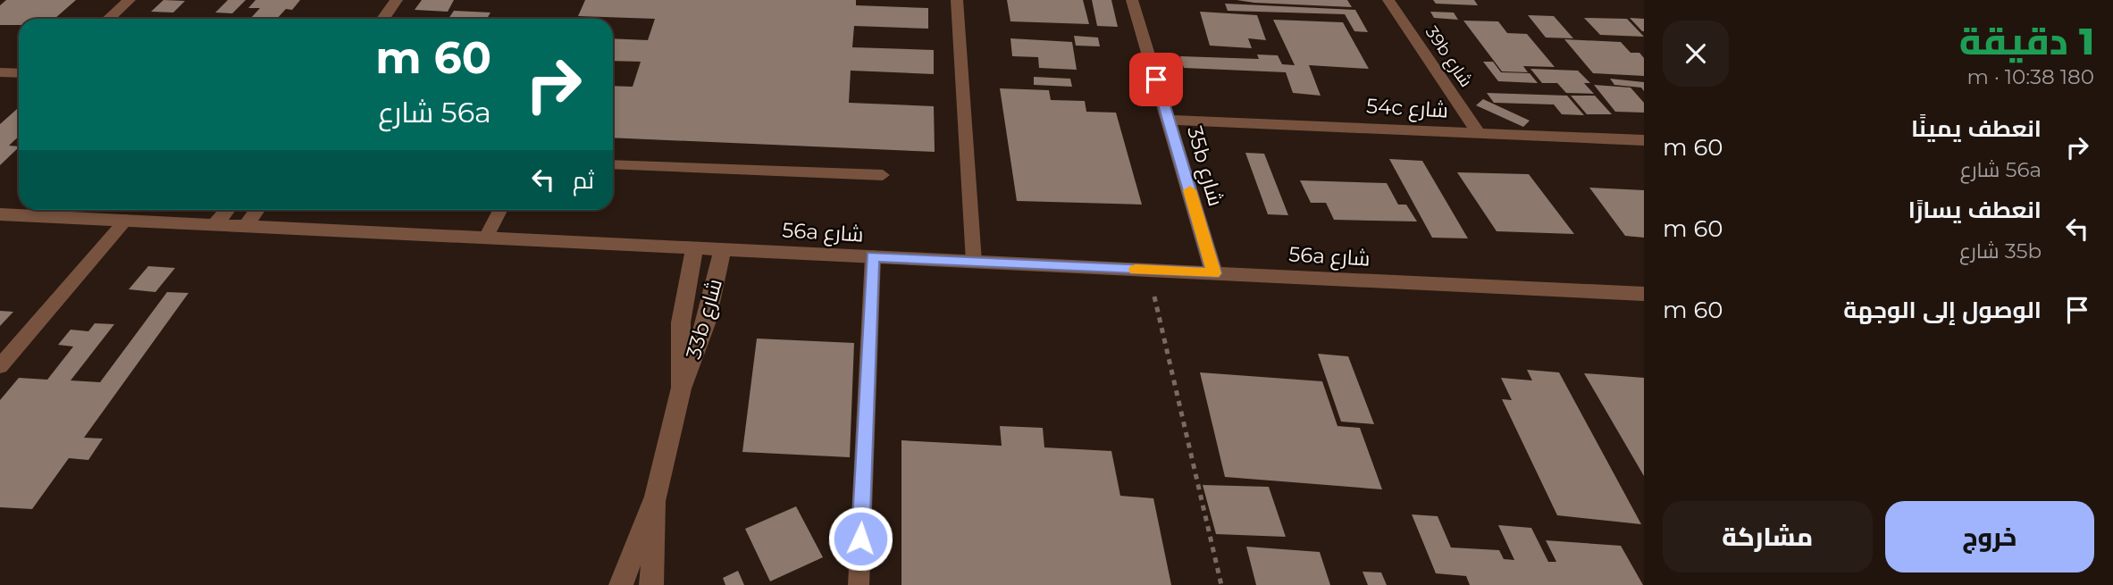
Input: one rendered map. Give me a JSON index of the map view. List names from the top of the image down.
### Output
{
  "streets": {
    "street": [
      "39b شارع",
      "54c شارع",
      "35b شارع",
      "56a شارع",
      "33b شارع"
    ]
  },
  "crossings": [
    ["39b شارع", "54c شارع"],
    ["54c شارع", "35b شارع"],
    ["35b شارع", "56a شارع"],
    ["56a شارع", "33b شارع"]
  ],
  "page": {
    "heading": ["1 دقيقة", "180 m · 10:38"],
    "turn": ["60 m", "56a شارع"],
    "list": [
      {
        "name": "انعطف يمينًا",
        "note": "56a شارع",
        "value": "60 m"
      },
      {
        "name": "انعطف يسارًا",
        "note": "35b شارع",
        "value": "60 m"
      },
      {
        "name": "الوصول إلى الوجهة",
        "value": "60 m"
      }
    ],
    "then": "ثم",
    "buttons": ["خروج", "مشاركة"]
  }
}
